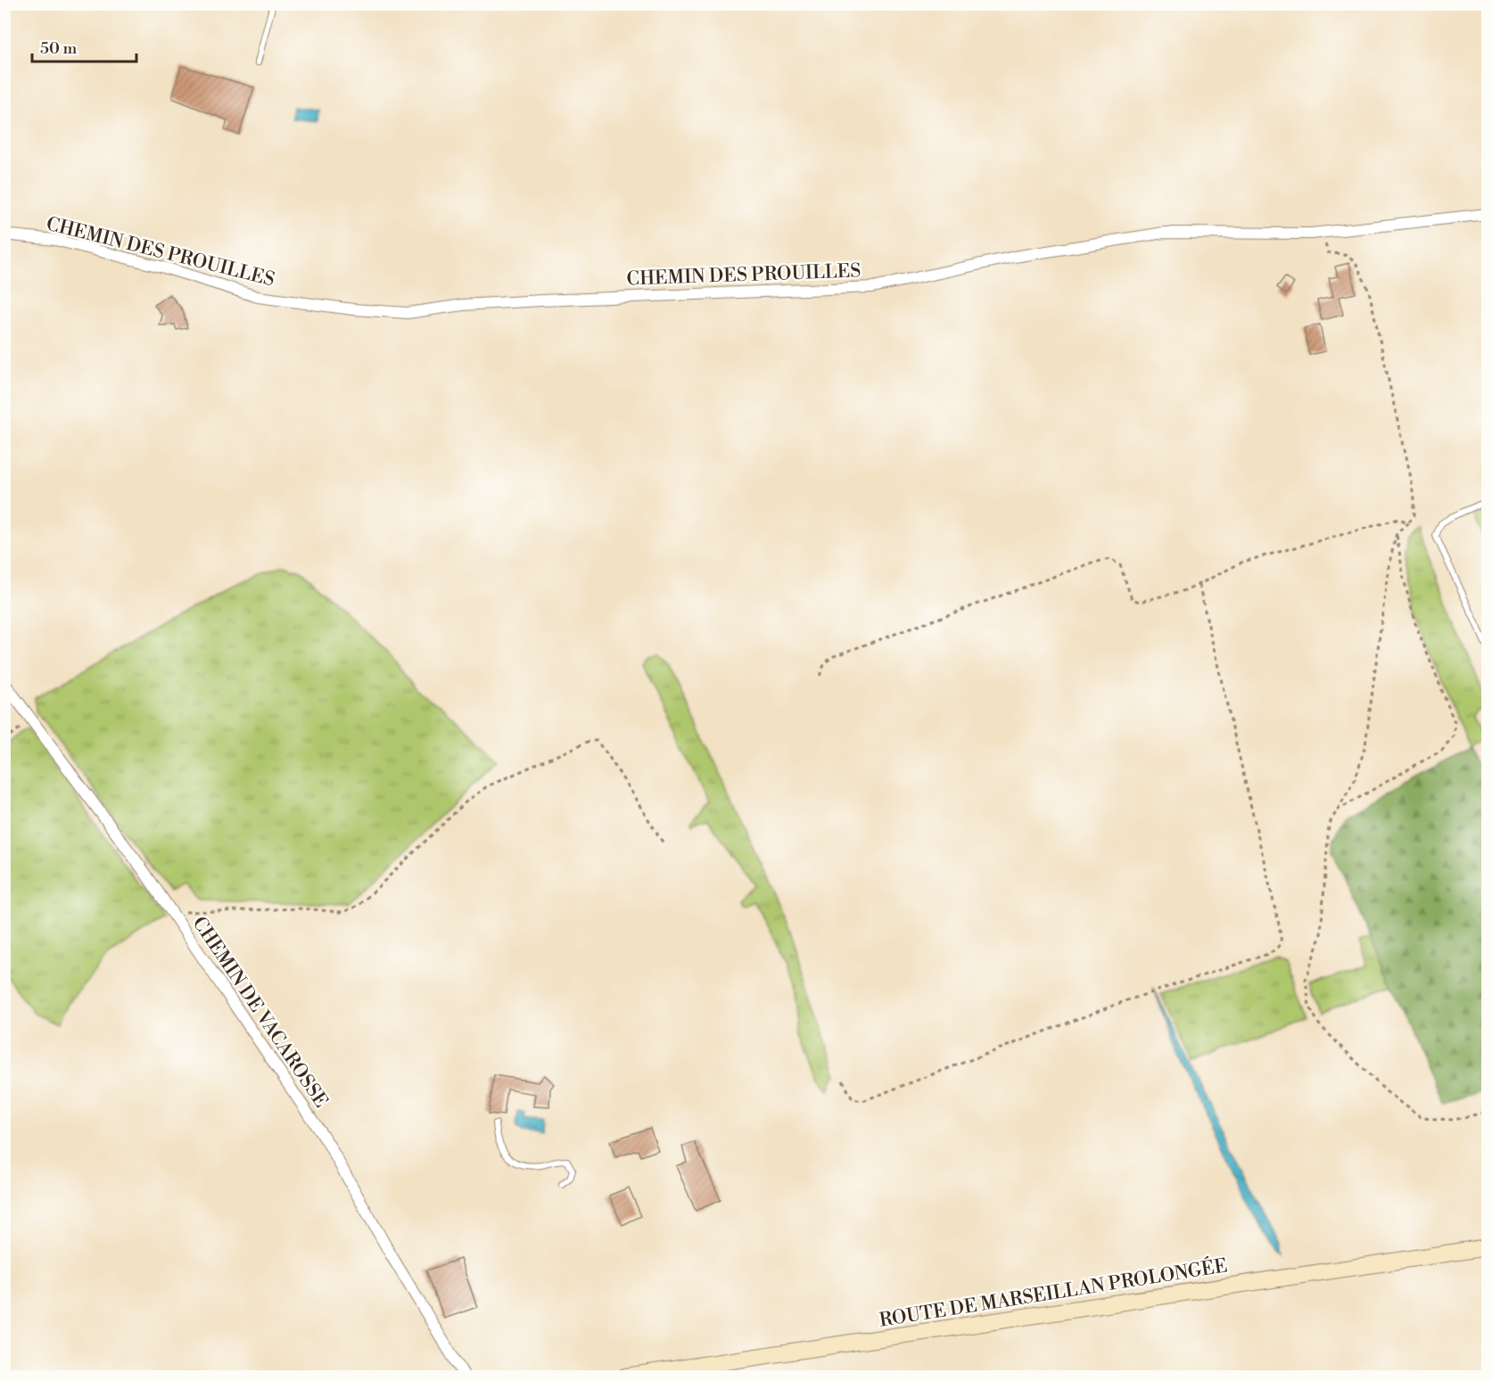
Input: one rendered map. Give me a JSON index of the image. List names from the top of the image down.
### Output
{
  "streets": {
    "main road": ["ROUTE DE MARSEILLAN PROLONGÉE"],
    "street": ["CHEMIN DES PROUILLES", "CHEMIN DE VACAROSSE"]
  },
  "scale_bar": "50 m"
}
